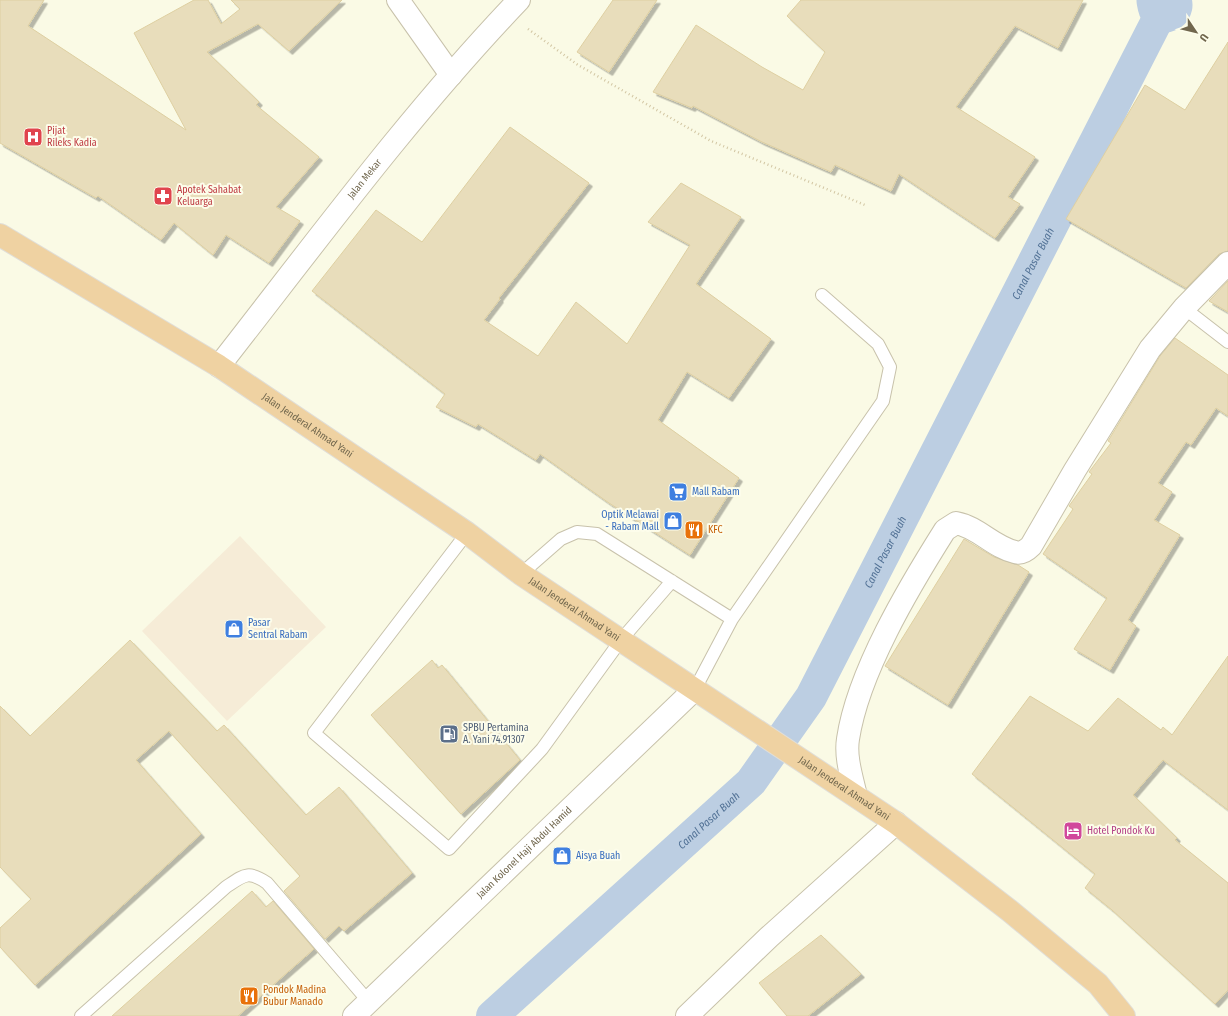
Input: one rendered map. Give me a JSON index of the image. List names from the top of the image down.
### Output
{
  "streets": {
    "highway": ["Jalan Jenderal Ahmad Yani"],
    "street": ["Jalan Mekar", "Jalan Kolonel Haji Abdul Hamid"]
  },
  "crossings": [
    ["Jalan Mekar", "Jalan Jenderal Ahmad Yani"],
    ["Jalan Jenderal Ahmad Yani", "Jalan Kolonel Haji Abdul Hamid"]
  ],
  "water": ["Canal Pasar Buah"],
  "places": {
    "hospital": ["Pijat Rileks Kadia"],
    "pharmacy": ["Apotek Sahabat Keluarga"],
    "supermarket": ["Mall Rabam"],
    "shop": ["Optik Melawai - Rabam Mall", "Pasar Sentral Rabam", "Aisya Buah"],
    "restaurant": ["KFC", "Pondok Madina Bubur Manado"],
    "fuel station": ["SPBU Pertamina A. Yani 74.91307"],
    "hotel": ["Hotel Pondok Ku"]
  },
  "north": "bottom right"
}
